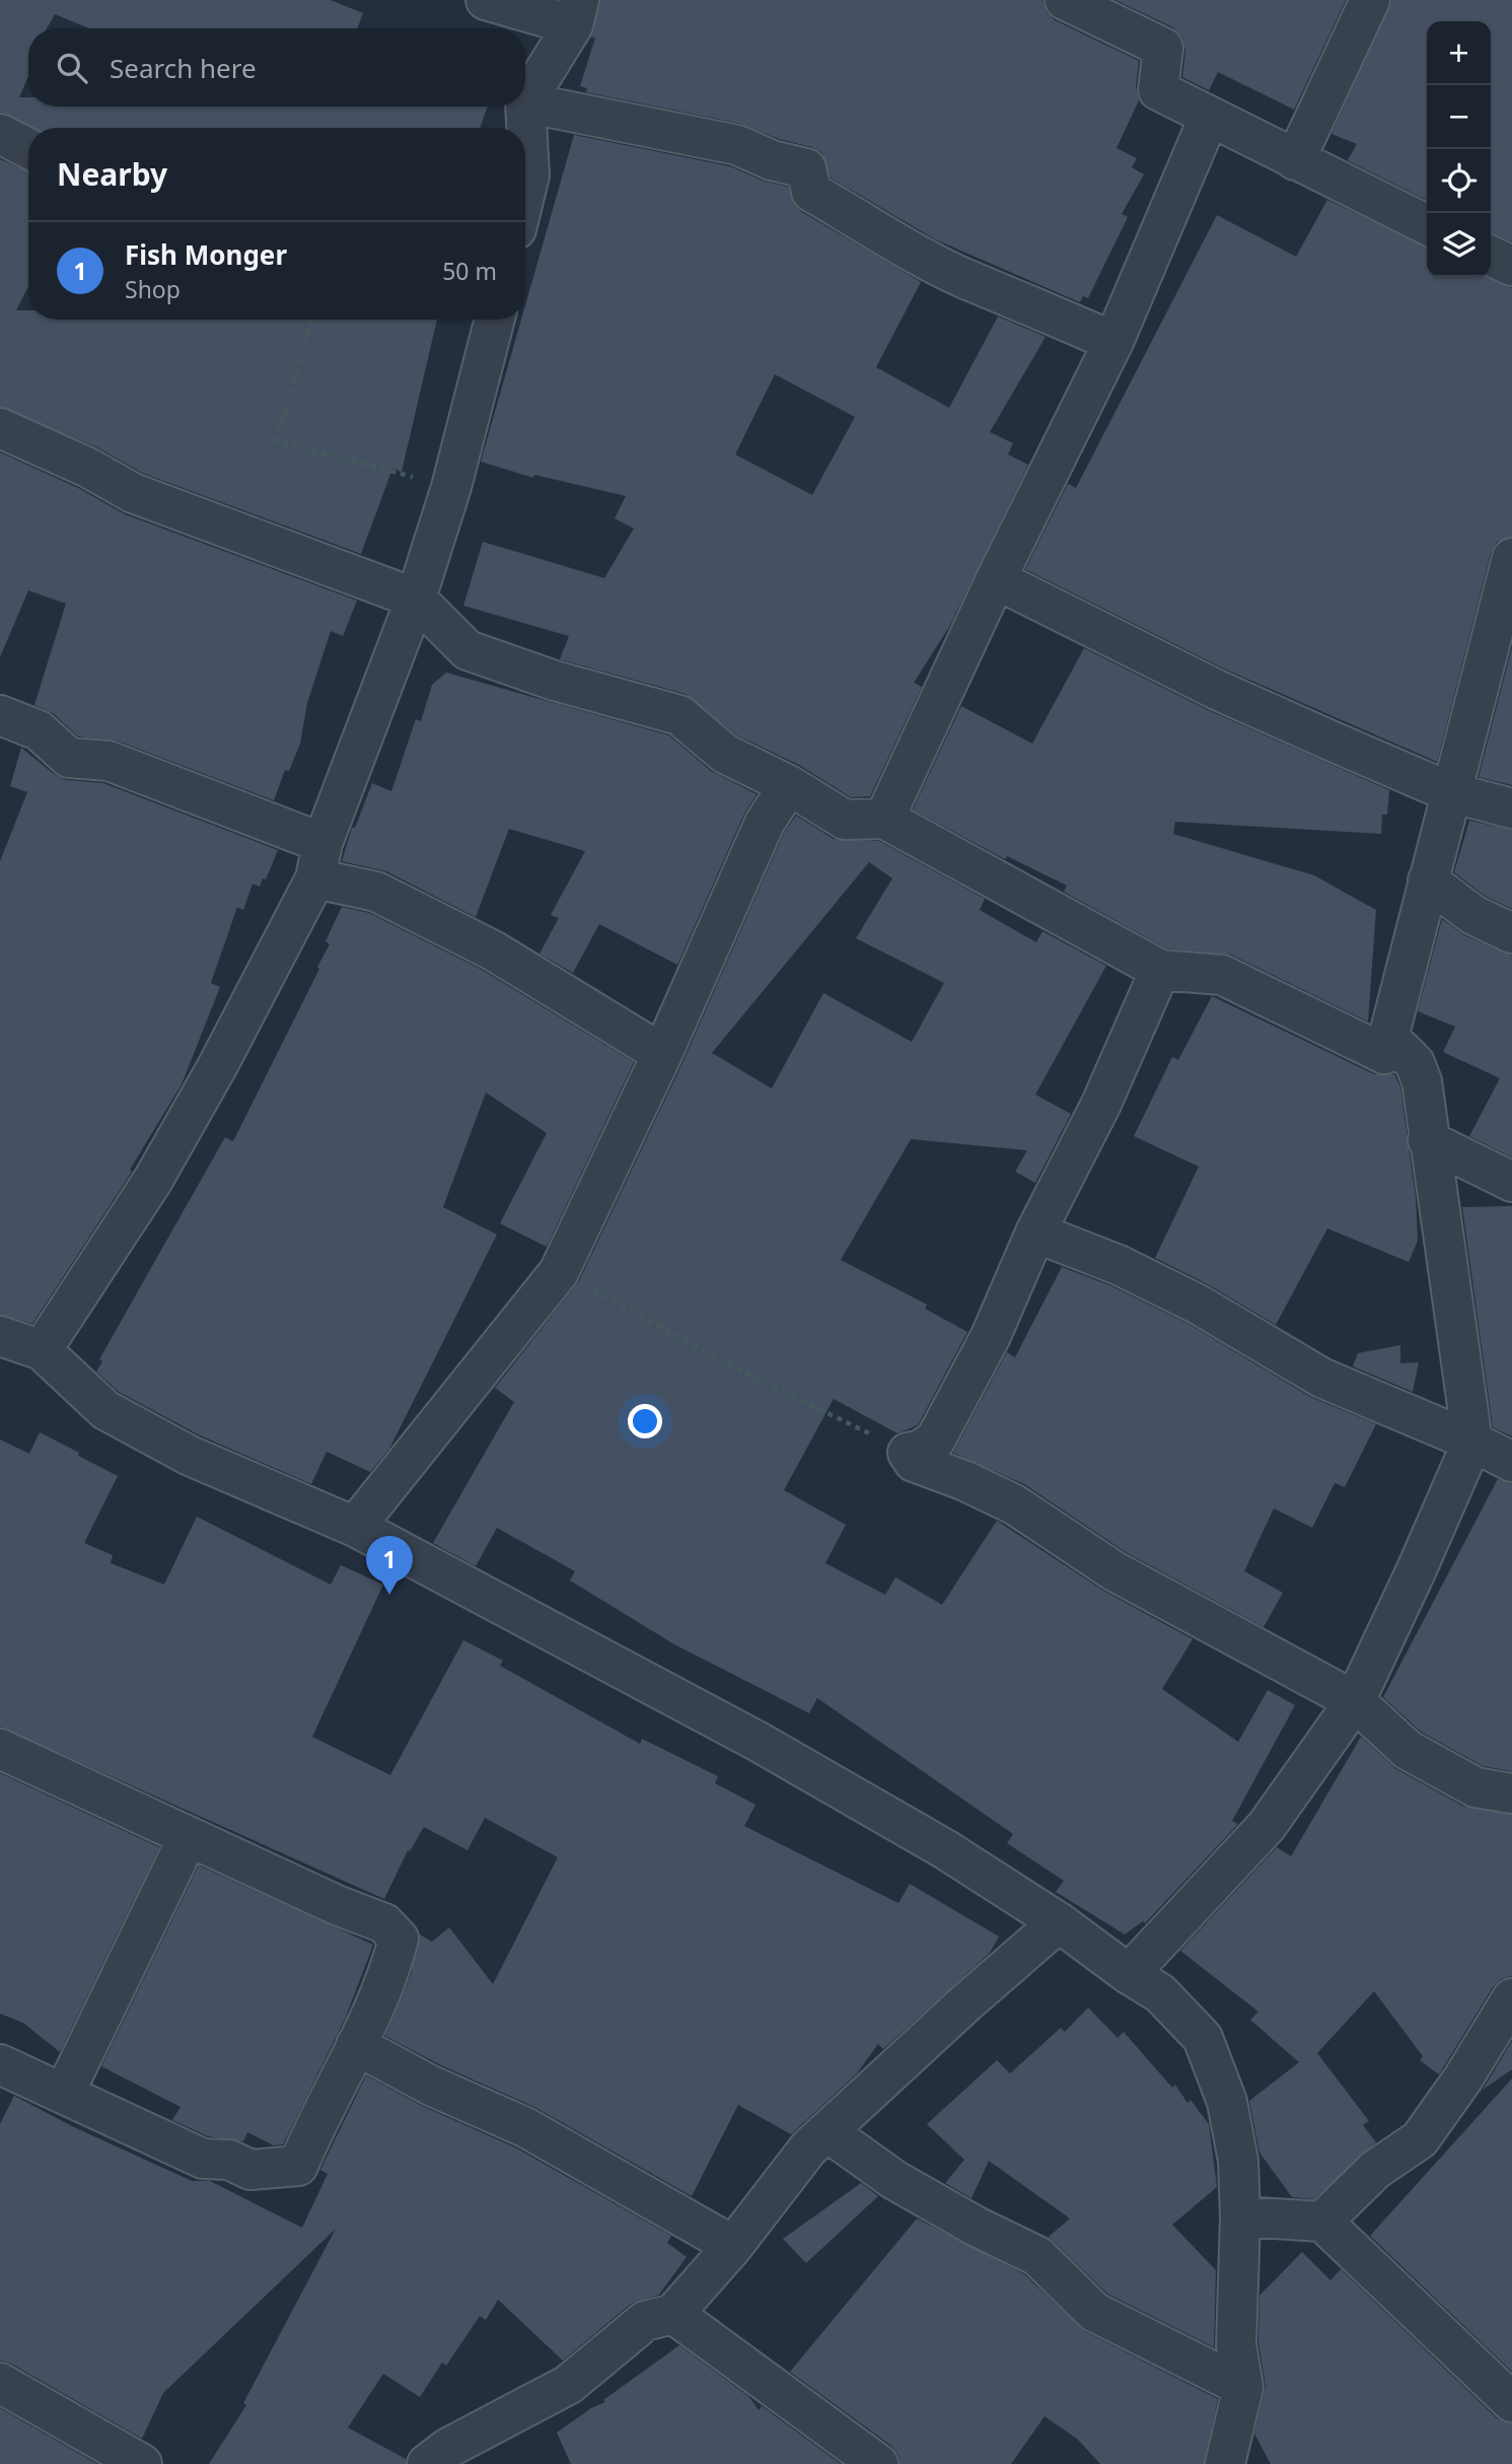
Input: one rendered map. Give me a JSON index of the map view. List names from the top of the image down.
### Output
{
  "page": {
    "map_buttons": ["+", "−"],
    "search": "Search here",
    "heading": "Nearby",
    "list": [
      {
        "mark": "1",
        "name": "Fish Monger",
        "note": "Shop",
        "value": "50 m"
      }
    ],
    "pins": "1"
  }
}
